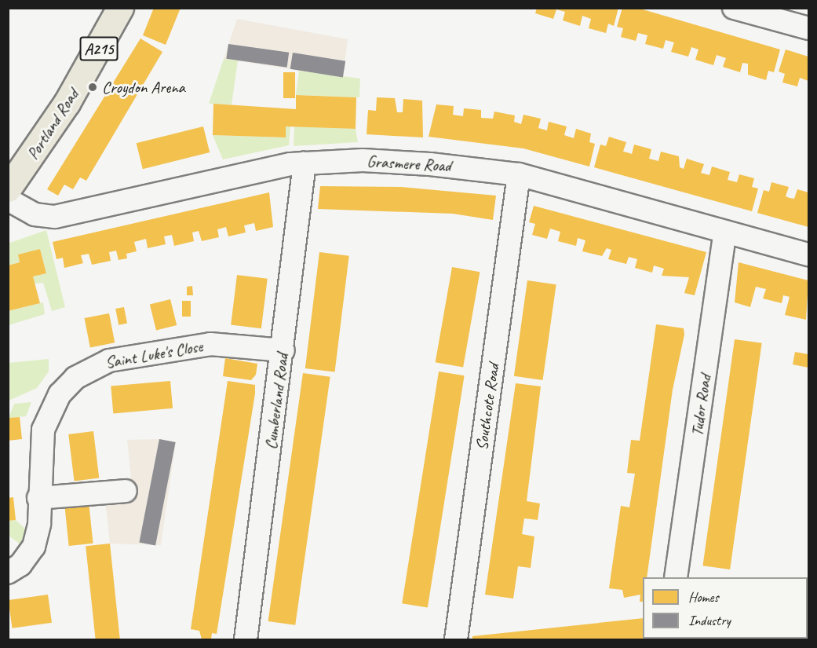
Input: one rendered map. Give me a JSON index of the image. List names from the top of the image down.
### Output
{
  "streets": {
    "main road": ["A215", "Portland Road"],
    "street": [
      "Grasmere Road",
      "Saint Luke's Close",
      "Cumberland Road",
      "Tudor Road",
      "Southcote Road"
    ]
  },
  "crossings": [
    ["Grasmere Road", "Cumberland Road"],
    ["Grasmere Road", "Tudor Road"],
    ["Grasmere Road", "Southcote Road"],
    ["Saint Luke's Close", "Cumberland Road"]
  ],
  "places": ["Croydon Arena"],
  "legend": ["Homes", "Industry"]
}
